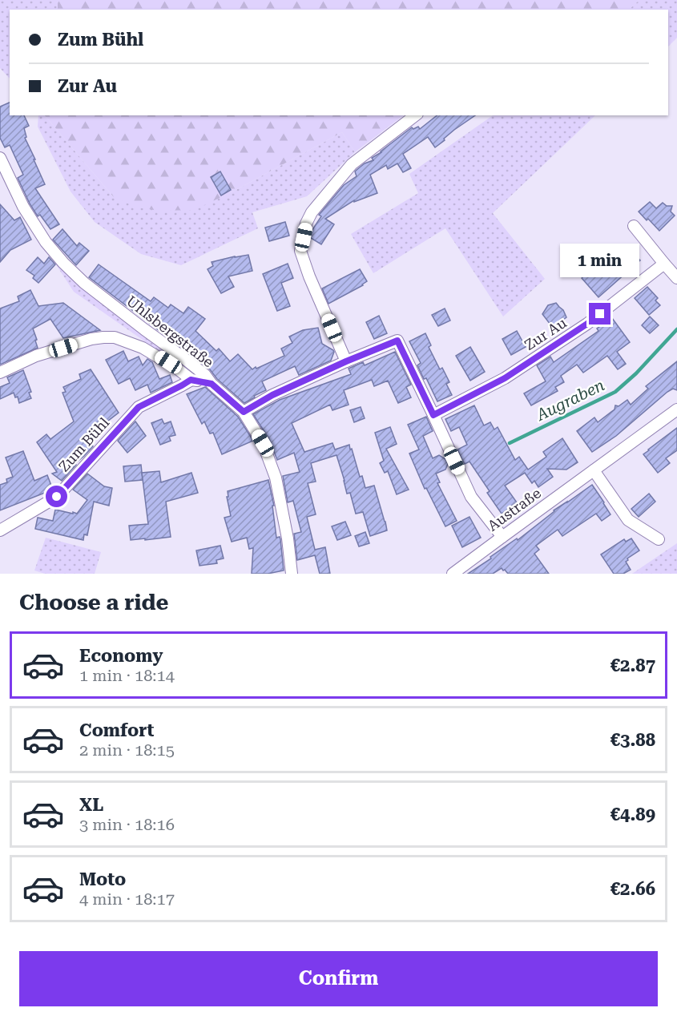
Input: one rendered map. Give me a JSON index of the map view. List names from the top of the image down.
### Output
{
  "streets": {
    "street": [
      "Uhlsbergstraße",
      "Zur Au",
      "Zum Bühl",
      "Austraße"
    ]
  },
  "water": ["Augraben"],
  "page": {
    "banner": ["Zum Bühl", "Zur Au"],
    "bubble": "1 min",
    "heading": "Choose a ride",
    "list": [
      {
        "name": "Economy",
        "note": "1 min · 18:14",
        "value": "€2.87"
      },
      {
        "name": "Comfort",
        "note": "2 min · 18:15",
        "value": "€3.88"
      },
      {
        "name": "XL",
        "note": "3 min · 18:16",
        "value": "€4.89"
      },
      {
        "name": "Moto",
        "note": "4 min · 18:17",
        "value": "€2.66"
      }
    ],
    "buttons": "Confirm"
  }
}
